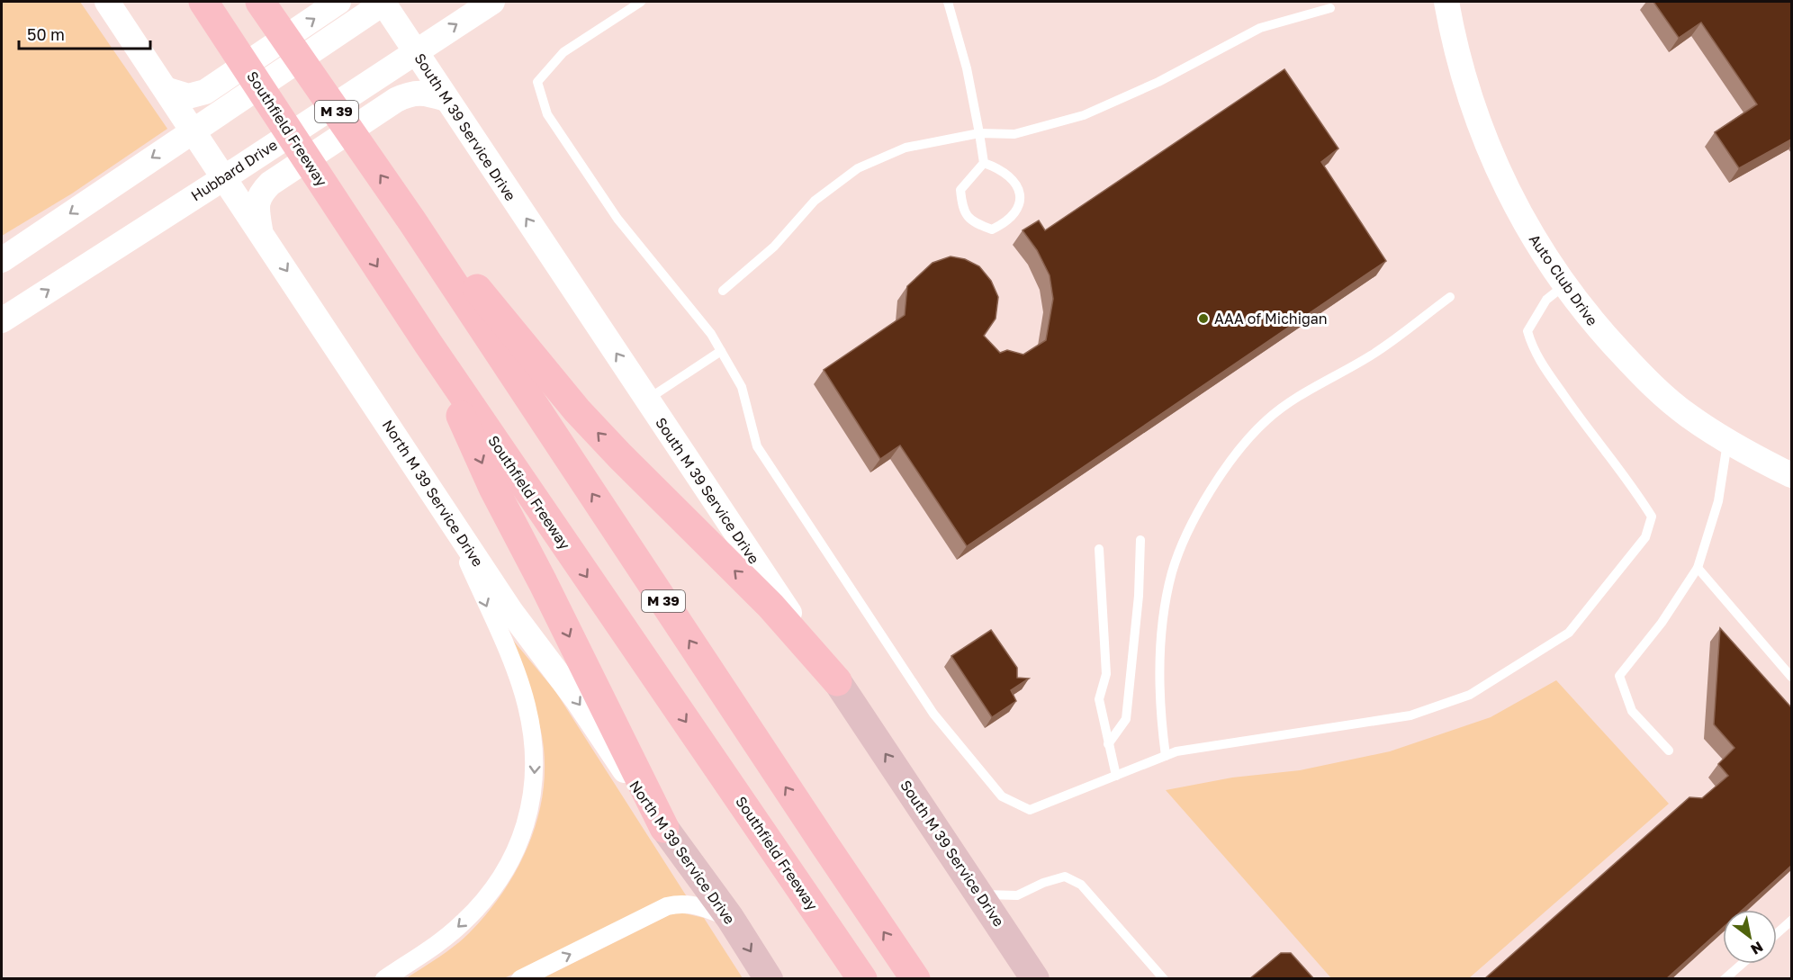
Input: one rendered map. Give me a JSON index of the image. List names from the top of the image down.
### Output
{
  "streets": {
    "highway": ["M 39", "Southfield Freeway"],
    "main road": [
      "South M 39 Service Drive",
      "Hubbard Drive",
      "Auto Club Drive",
      "North M 39 Service Drive"
    ]
  },
  "crossings": [
    ["South M 39 Service Drive", "Hubbard Drive"],
    ["Hubbard Drive", "North M 39 Service Drive"]
  ],
  "one_way": ["South M 39 Service Drive", "North M 39 Service Drive"],
  "places": ["AAA of Michigan"],
  "scale_bar": "50 m",
  "north": "bottom right"
}
